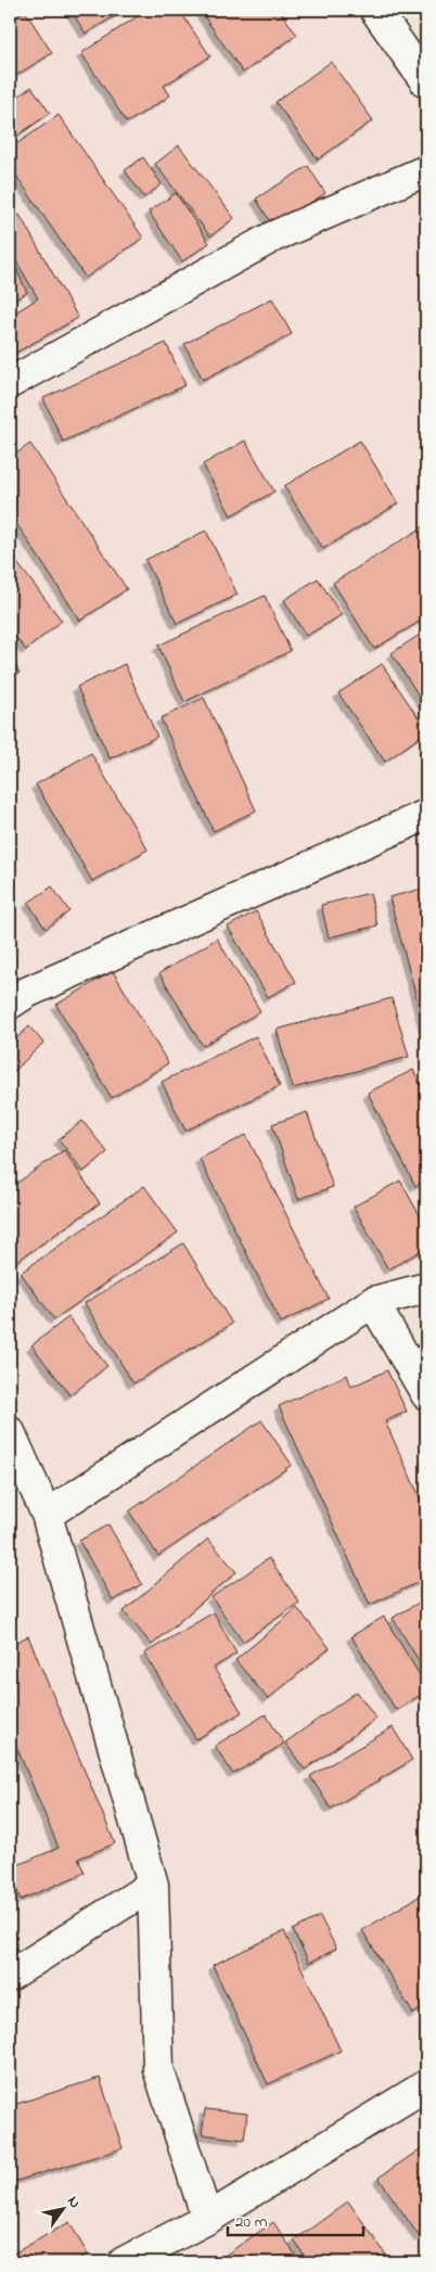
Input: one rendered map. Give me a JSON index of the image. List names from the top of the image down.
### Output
{
  "scale_bar": "20 m",
  "north": "top right"
}
